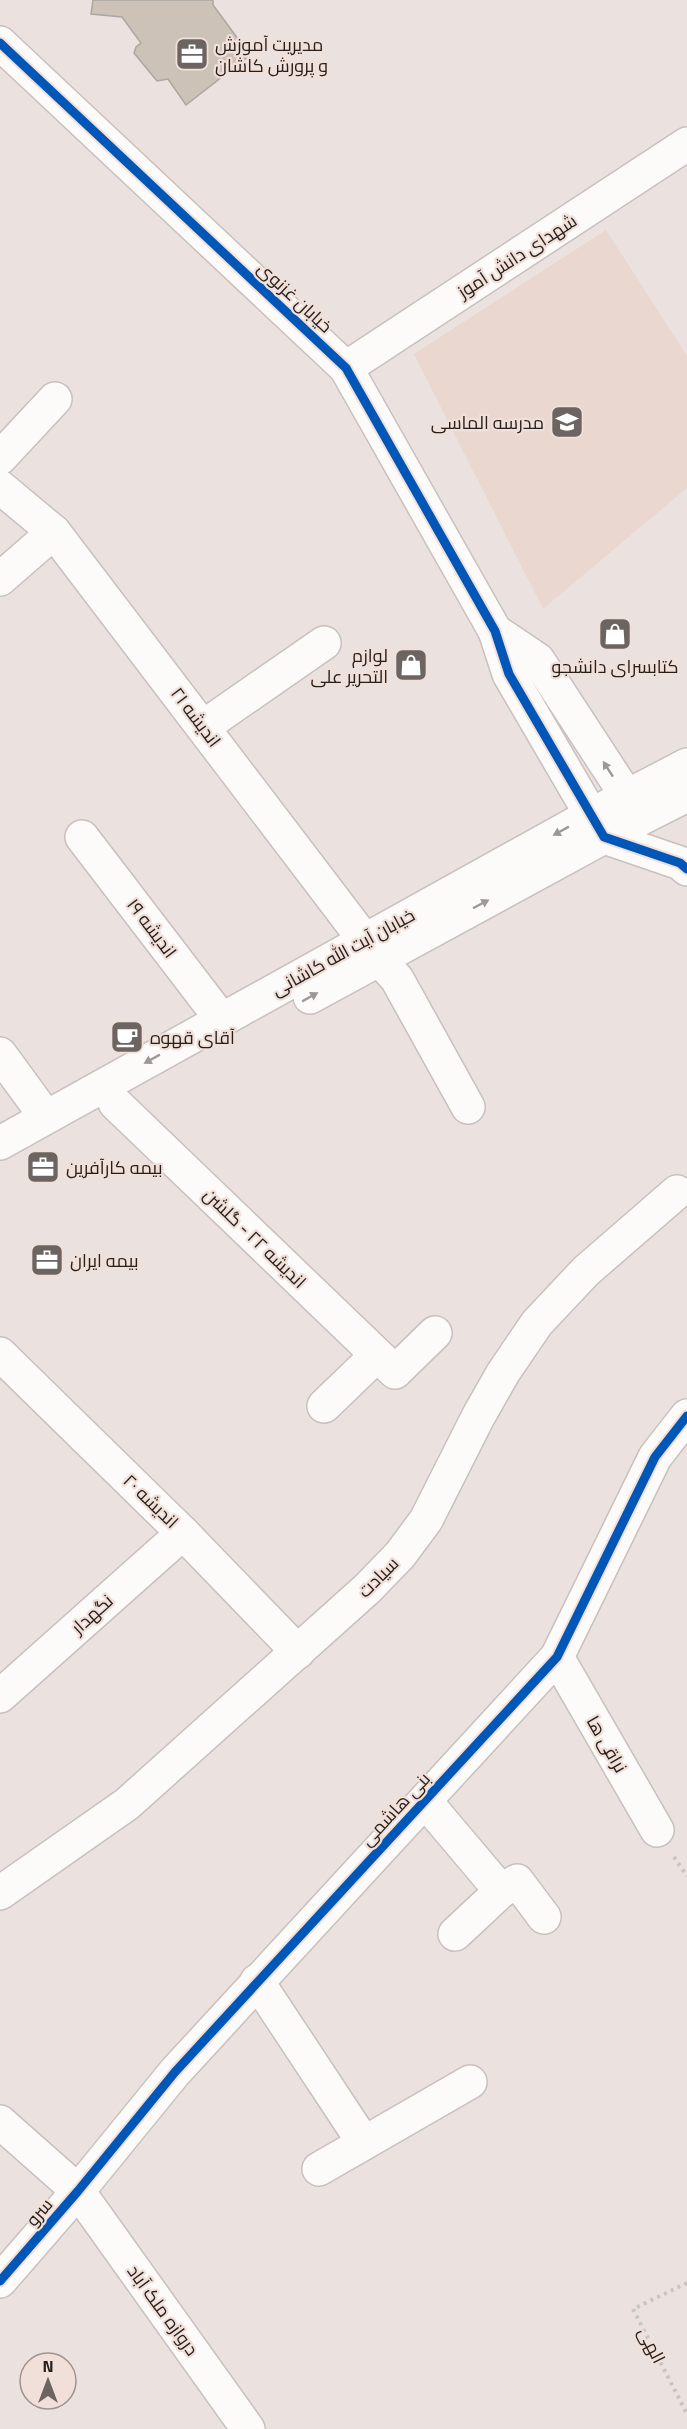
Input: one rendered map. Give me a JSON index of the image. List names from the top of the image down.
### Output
{
  "streets": {
    "street": [
      "شهدای دانش آموز",
      "خیابان غزنوی",
      "اندیشه ۲۱",
      "اندیشه ۱۹",
      "خیابان آیت الله کاشانی",
      "اندیشه ۲۲ - گلشن",
      "اندیشه ۲۰",
      "سیادت",
      "نگهدار",
      "نراقی ها",
      "بنی هاشمی",
      "سرو",
      "دروازه ملک آباد"
    ],
    "path": ["الهی"]
  },
  "crossings": [
    ["شهدای دانش آموز", "خیابان غزنوی"],
    ["اندیشه ۲۱", "خیابان آیت الله کاشانی"],
    ["اندیشه ۱۹", "خیابان آیت الله کاشانی"],
    ["خیابان آیت الله کاشانی", "اندیشه ۲۲ - گلشن"],
    ["اندیشه ۲۰", "سیادت"],
    ["اندیشه ۲۰", "نگهدار"],
    ["نراقی ها", "بنی هاشمی"],
    ["بنی هاشمی", "سرو"],
    ["بنی هاشمی", "دروازه ملک آباد"],
    ["سرو", "دروازه ملک آباد"]
  ],
  "places": {
    "office": ["مدیریت آموزش و پرورش کاشان", "بیمه کارآفرین", "بیمه ایران"],
    "school or university": ["مدرسه الماسی"],
    "shop": ["کتابسرای دانشجو", "لوازم التحریر علی"],
    "cafe": ["آقای قهوه"]
  },
  "north": "top"
}
